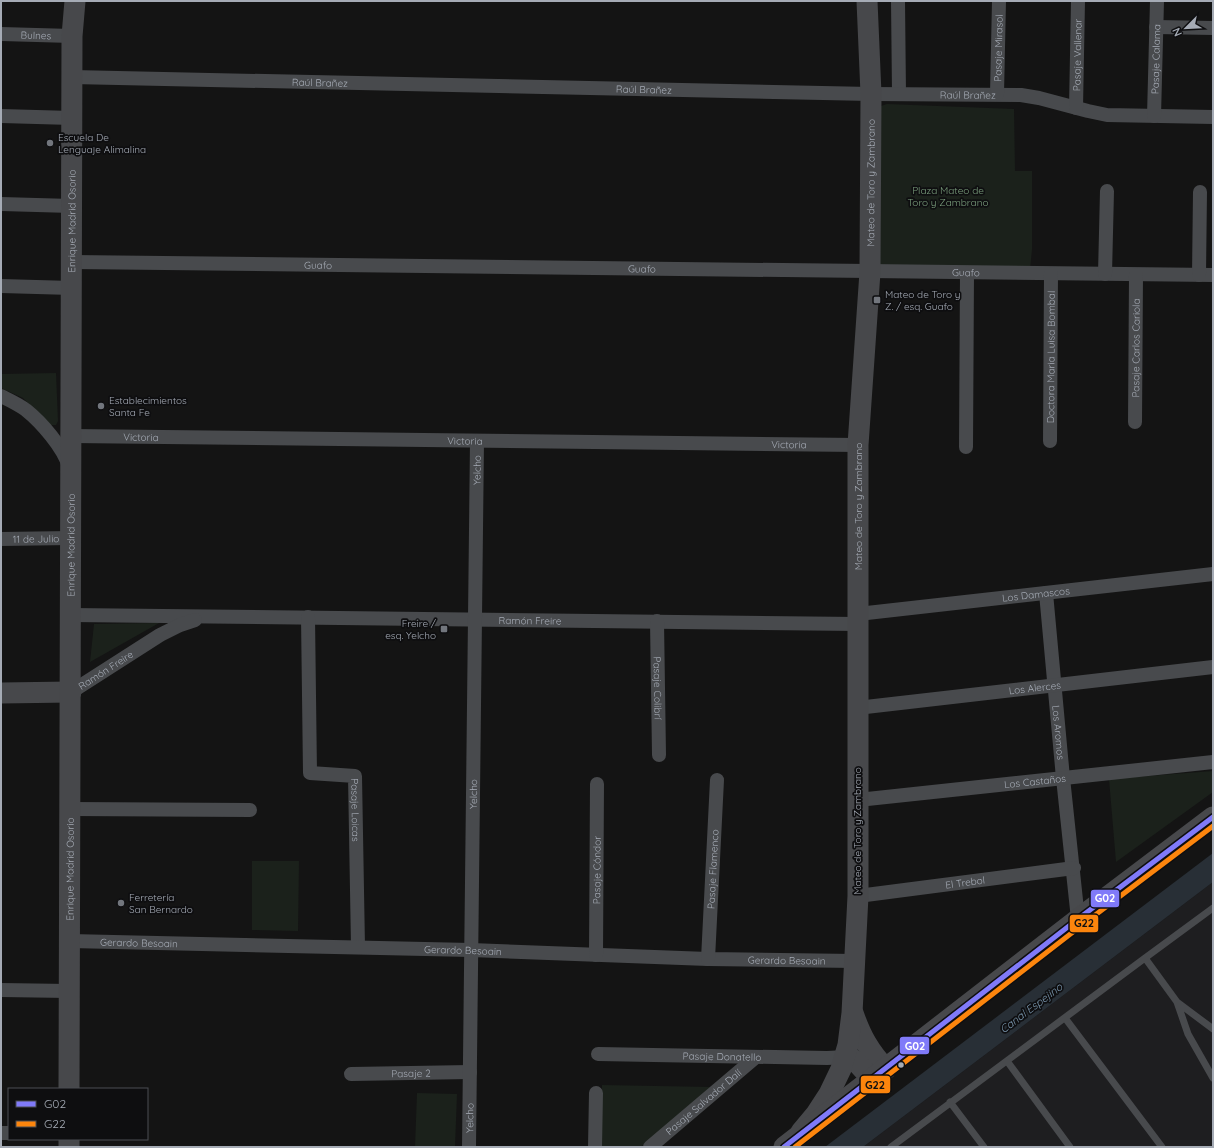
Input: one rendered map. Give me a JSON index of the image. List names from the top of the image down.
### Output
{
  "streets": {
    "street": [
      "Bulnes",
      "Pasaje Mirasol",
      "Pasaje Vallenar",
      "Pasaje Calama",
      "Raúl Brañez",
      "Mateo de Toro y Zambrano",
      "Enrique Madrid Osorio",
      "Guafo",
      "Pasaje Carlos Cariola",
      "Doctora Maria Luisa Bombal",
      "Victoria",
      "Yelcho",
      "11 de Julio",
      "Los Damascos",
      "Ramón Freire",
      "Pasaje Colibrí",
      "Los Alerces",
      "Los Aromos",
      "Los Castaños",
      "Pasaje Loicas",
      "Pasaje Flamenco",
      "Pasaje Cóndor",
      "El Trebol",
      "Gerardo Besoain",
      "Pasaje Donatello",
      "Pasaje 2",
      "Pasaje Salvador Dalí"
    ]
  },
  "crossings": [
    ["Bulnes", "Enrique Madrid Osorio"],
    ["Pasaje Mirasol", "Raúl Brañez"],
    ["Pasaje Vallenar", "Raúl Brañez"],
    ["Pasaje Calama", "Raúl Brañez"],
    ["Raúl Brañez", "Mateo de Toro y Zambrano"],
    ["Raúl Brañez", "Enrique Madrid Osorio"],
    ["Mateo de Toro y Zambrano", "Guafo"],
    ["Mateo de Toro y Zambrano", "Victoria"],
    ["Mateo de Toro y Zambrano", "Los Damascos"],
    ["Mateo de Toro y Zambrano", "Ramón Freire"],
    ["Mateo de Toro y Zambrano", "Los Alerces"],
    ["Mateo de Toro y Zambrano", "Los Castaños"],
    ["Mateo de Toro y Zambrano", "El Trebol"],
    ["Mateo de Toro y Zambrano", "Gerardo Besoain"],
    ["Mateo de Toro y Zambrano", "Pasaje Donatello"],
    ["Enrique Madrid Osorio", "Guafo"],
    ["Enrique Madrid Osorio", "Victoria"],
    ["Enrique Madrid Osorio", "11 de Julio"],
    ["Enrique Madrid Osorio", "Ramón Freire"],
    ["Enrique Madrid Osorio", "Gerardo Besoain"],
    ["Guafo", "Pasaje Carlos Cariola"],
    ["Guafo", "Doctora Maria Luisa Bombal"],
    ["Victoria", "Yelcho"],
    ["Yelcho", "Ramón Freire"],
    ["Yelcho", "Gerardo Besoain"],
    ["Yelcho", "Pasaje 2"],
    ["Los Damascos", "Ramón Freire"],
    ["Los Damascos", "Los Aromos"],
    ["Ramón Freire", "Pasaje Colibrí"],
    ["Ramón Freire", "Pasaje Loicas"],
    ["Los Alerces", "Los Aromos"],
    ["Los Aromos", "Los Castaños"],
    ["Los Aromos", "El Trebol"],
    ["Pasaje Loicas", "Gerardo Besoain"],
    ["Pasaje Flamenco", "Gerardo Besoain"],
    ["Pasaje Cóndor", "Gerardo Besoain"],
    ["Pasaje Donatello", "Pasaje Salvador Dalí"]
  ],
  "water": ["Canal Espejino"],
  "parks": ["Plaza Mateo de Toro y Zambrano"],
  "places": {
    "other": ["Escuela De Lenguaje Alimalina", "Establecimientos Santa Fe", "Ferretería San Bernardo"],
    "transit": ["Mateo de Toro y Z. / esq. Guafo", "Freire / esq. Yelcho"]
  },
  "lines": ["transit line G02", "transit line G22"],
  "legend": ["G02", "G22"],
  "north": "bottom left"
}
